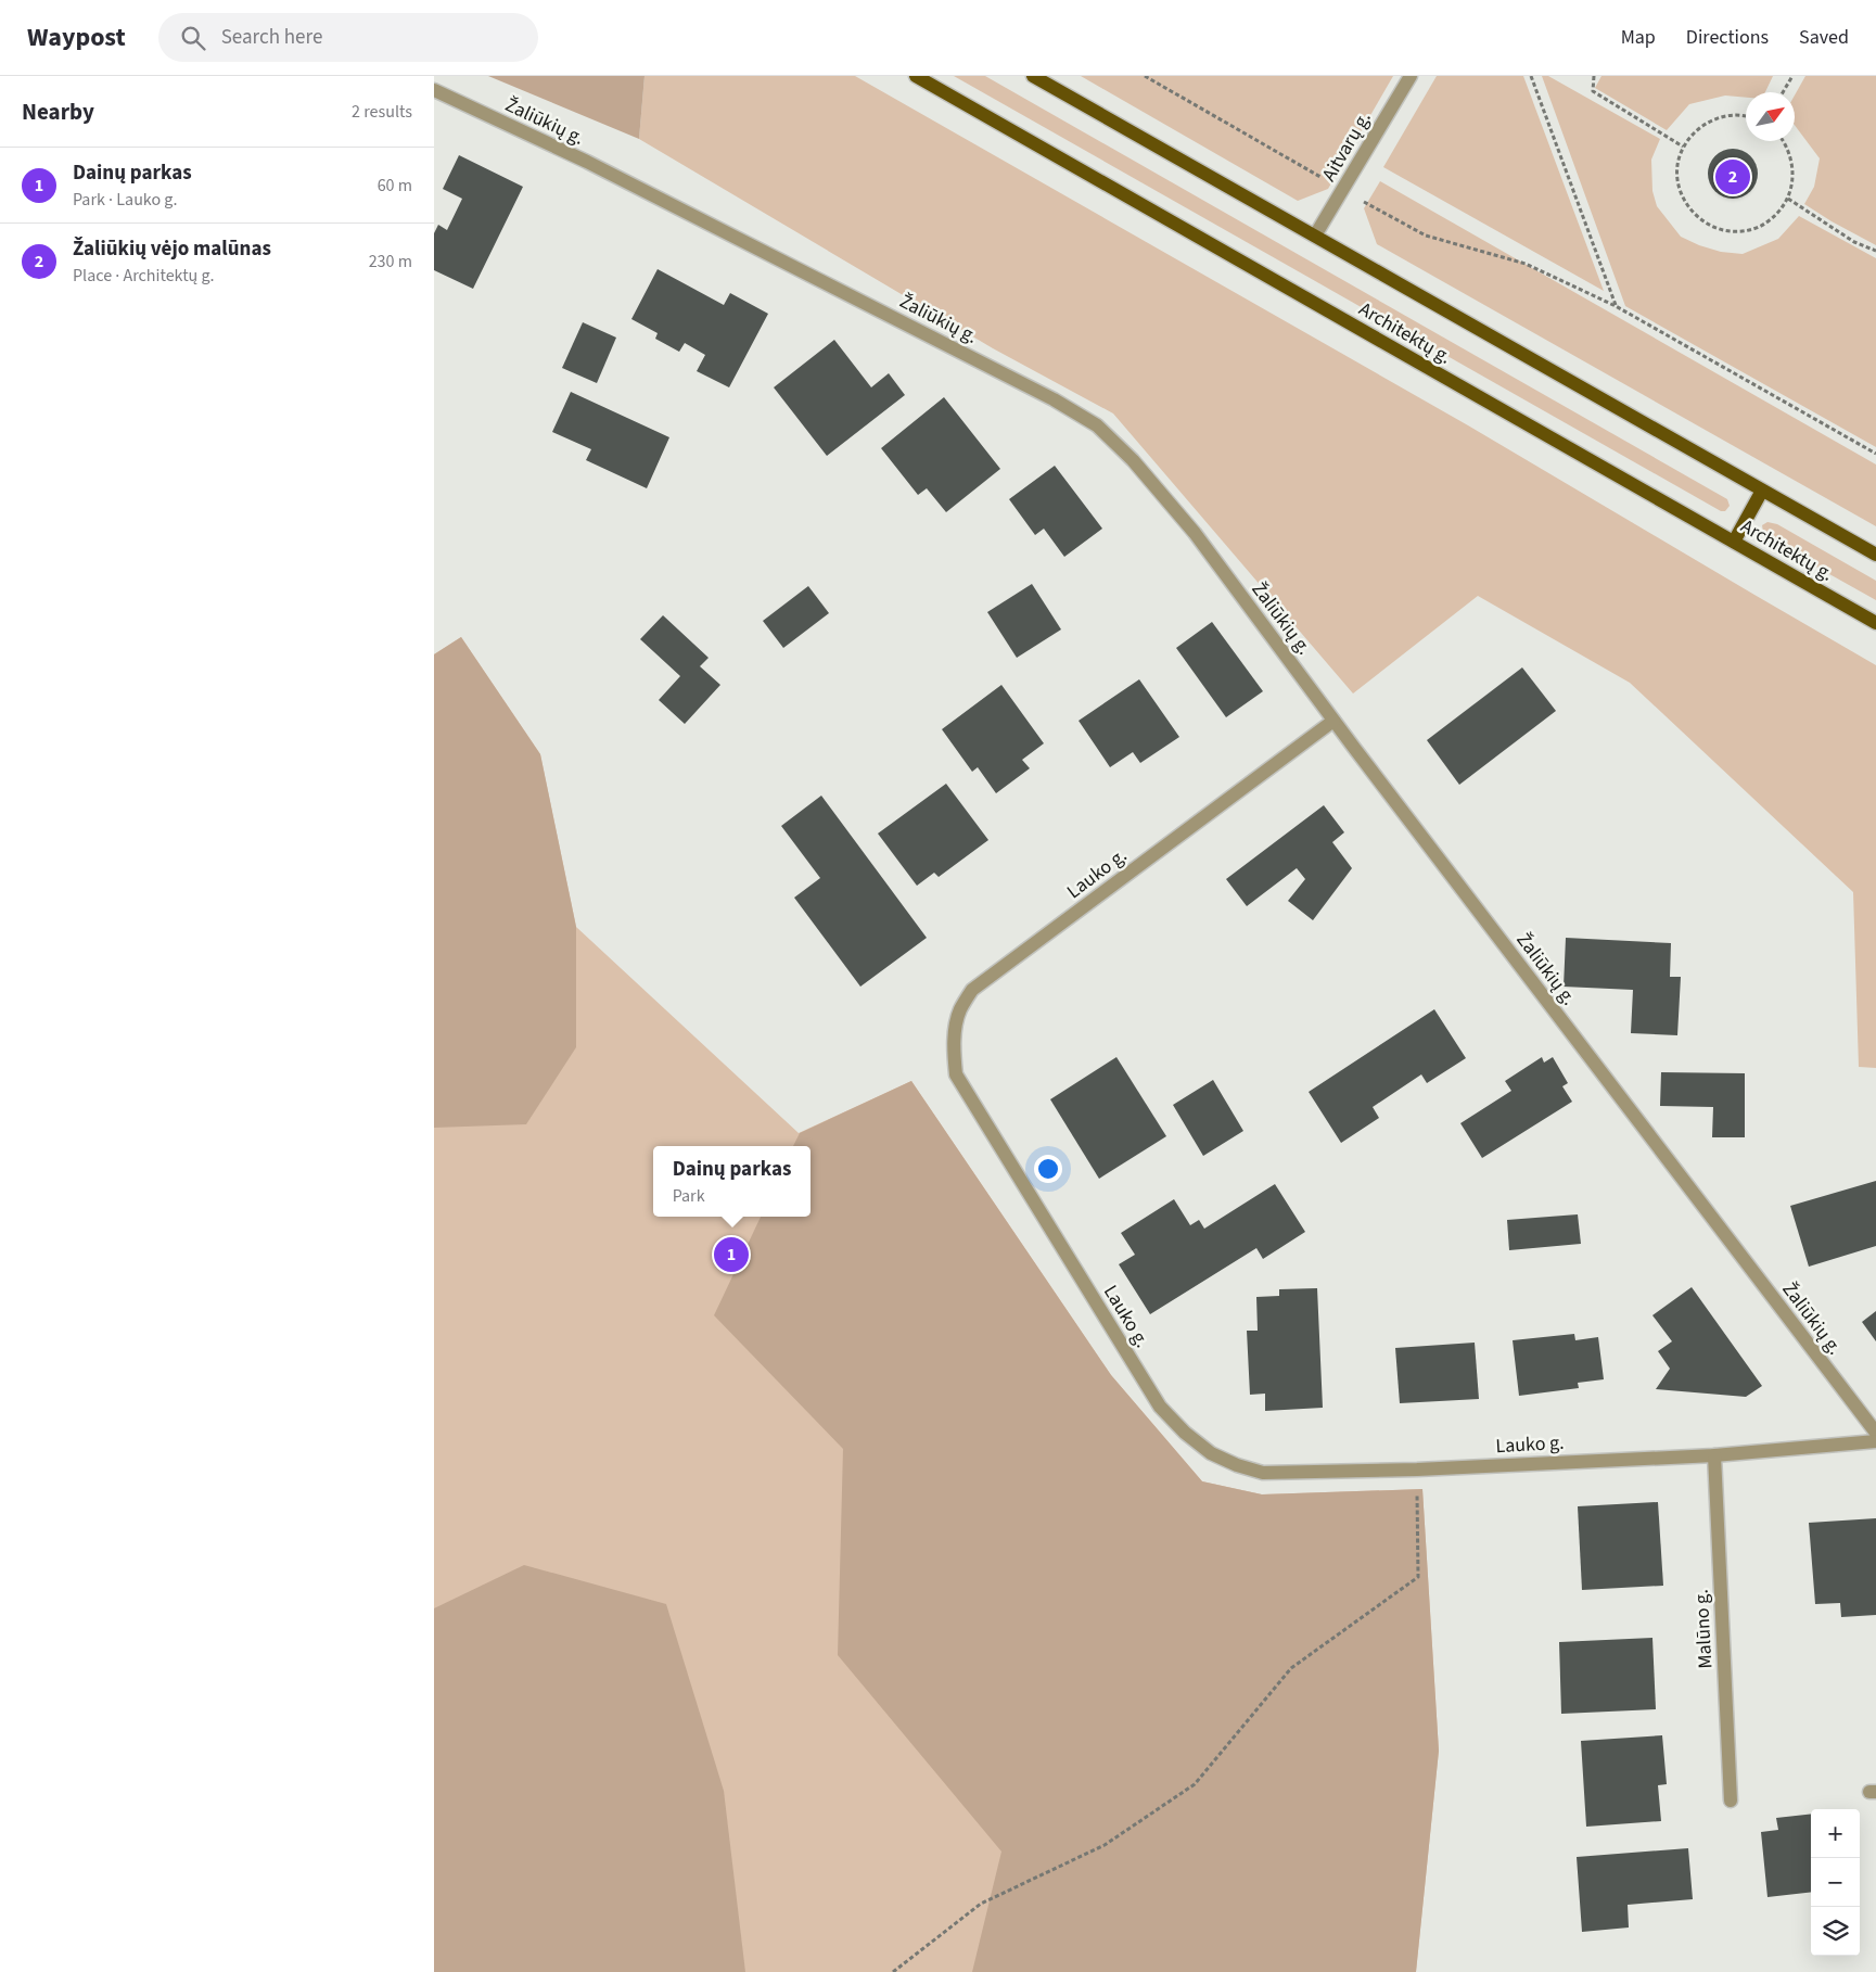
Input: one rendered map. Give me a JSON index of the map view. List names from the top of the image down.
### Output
{
  "streets": {
    "main road": ["Architektų g."],
    "street": [
      "Žaliūkių g.",
      "Aitvarų g.",
      "Lauko g.",
      "Malūno g."
    ]
  },
  "crossings": [
    ["Žaliūkių g.", "Lauko g."],
    ["Aitvarų g.", "Architektų g."],
    ["Lauko g.", "Malūno g."]
  ],
  "north": "top right",
  "page": {
    "header": "Waypost",
    "search": "Search here",
    "nav": ["Map", "Directions", "Saved"],
    "heading": ["Nearby", "2 results"],
    "list": [
      {
        "mark": "1",
        "name": "Dainų parkas",
        "note": "Park · Lauko g.",
        "value": "60 m"
      },
      {
        "mark": "2",
        "name": "Žaliūkių vėjo malūnas",
        "note": "Place · Architektų g.",
        "value": "230 m"
      }
    ],
    "pins": ["2", "1"],
    "popup": ["Dainų parkas", "Park"],
    "map_buttons": ["+", "−"]
  }
}
